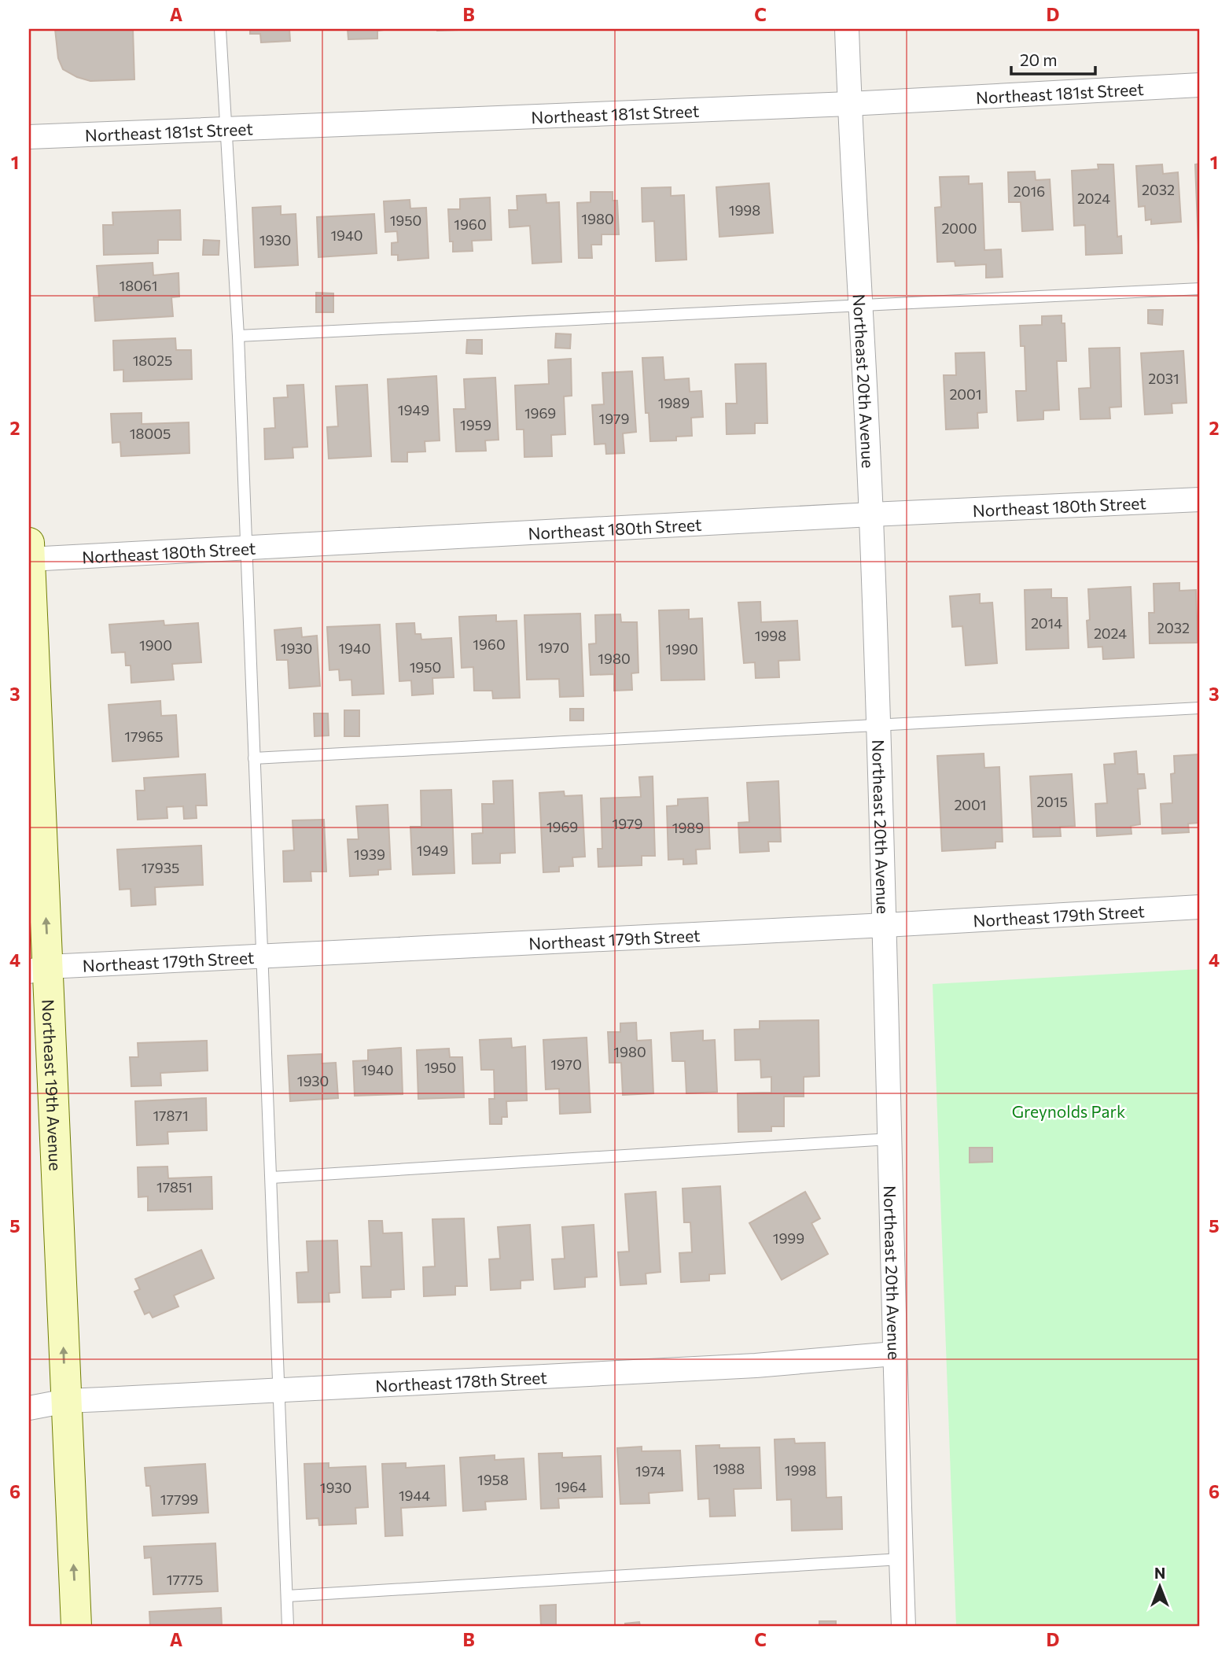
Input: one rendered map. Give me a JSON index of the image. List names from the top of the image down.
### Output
{
  "streets": {
    "street": [
      "Northeast 181st Street",
      "Northeast 20th Avenue",
      "Northeast 180th Street",
      "Northeast 179th Street",
      "Northeast 19th Avenue",
      "Northeast 178th Street"
    ]
  },
  "crossings": [
    ["Northeast 181st Street", "Northeast 20th Avenue"],
    ["Northeast 20th Avenue", "Northeast 180th Street"],
    ["Northeast 20th Avenue", "Northeast 179th Street"],
    ["Northeast 20th Avenue", "Northeast 178th Street"],
    ["Northeast 180th Street", "Northeast 19th Avenue"],
    ["Northeast 179th Street", "Northeast 19th Avenue"],
    ["Northeast 19th Avenue", "Northeast 178th Street"]
  ],
  "one_way": ["Northeast 19th Avenue"],
  "parks": ["Greynolds Park"],
  "house_numbers": [
    "2032",
    "2016",
    "2024",
    "1998",
    "1980",
    "1950",
    "1960",
    "2000",
    "1940",
    "1930",
    "18061",
    "18025",
    "2031",
    "2001",
    "1989",
    "1949",
    "1969",
    "1979",
    "1959",
    "18005",
    "2014",
    "2032",
    "2024",
    "1998",
    "1960",
    "1900",
    "1970",
    "1930",
    "1940",
    "1990",
    "1980",
    "1950",
    "17965",
    "2015",
    "2001",
    "1979",
    "1969",
    "1989",
    "1949",
    "1939",
    "17935",
    "1980",
    "1970",
    "1950",
    "1940",
    "1930",
    "17871",
    "17851",
    "1999",
    "1988",
    "1998",
    "1974",
    "1958",
    "1964",
    "1930",
    "1944",
    "17799",
    "17775"
  ],
  "scale_bar": "20 m",
  "north": "top",
  "grid": {
    "columns": [
      "A",
      "B",
      "C",
      "D"
    ],
    "rows": [
      "1",
      "2",
      "3",
      "4",
      "5",
      "6"
    ]
  }
}
